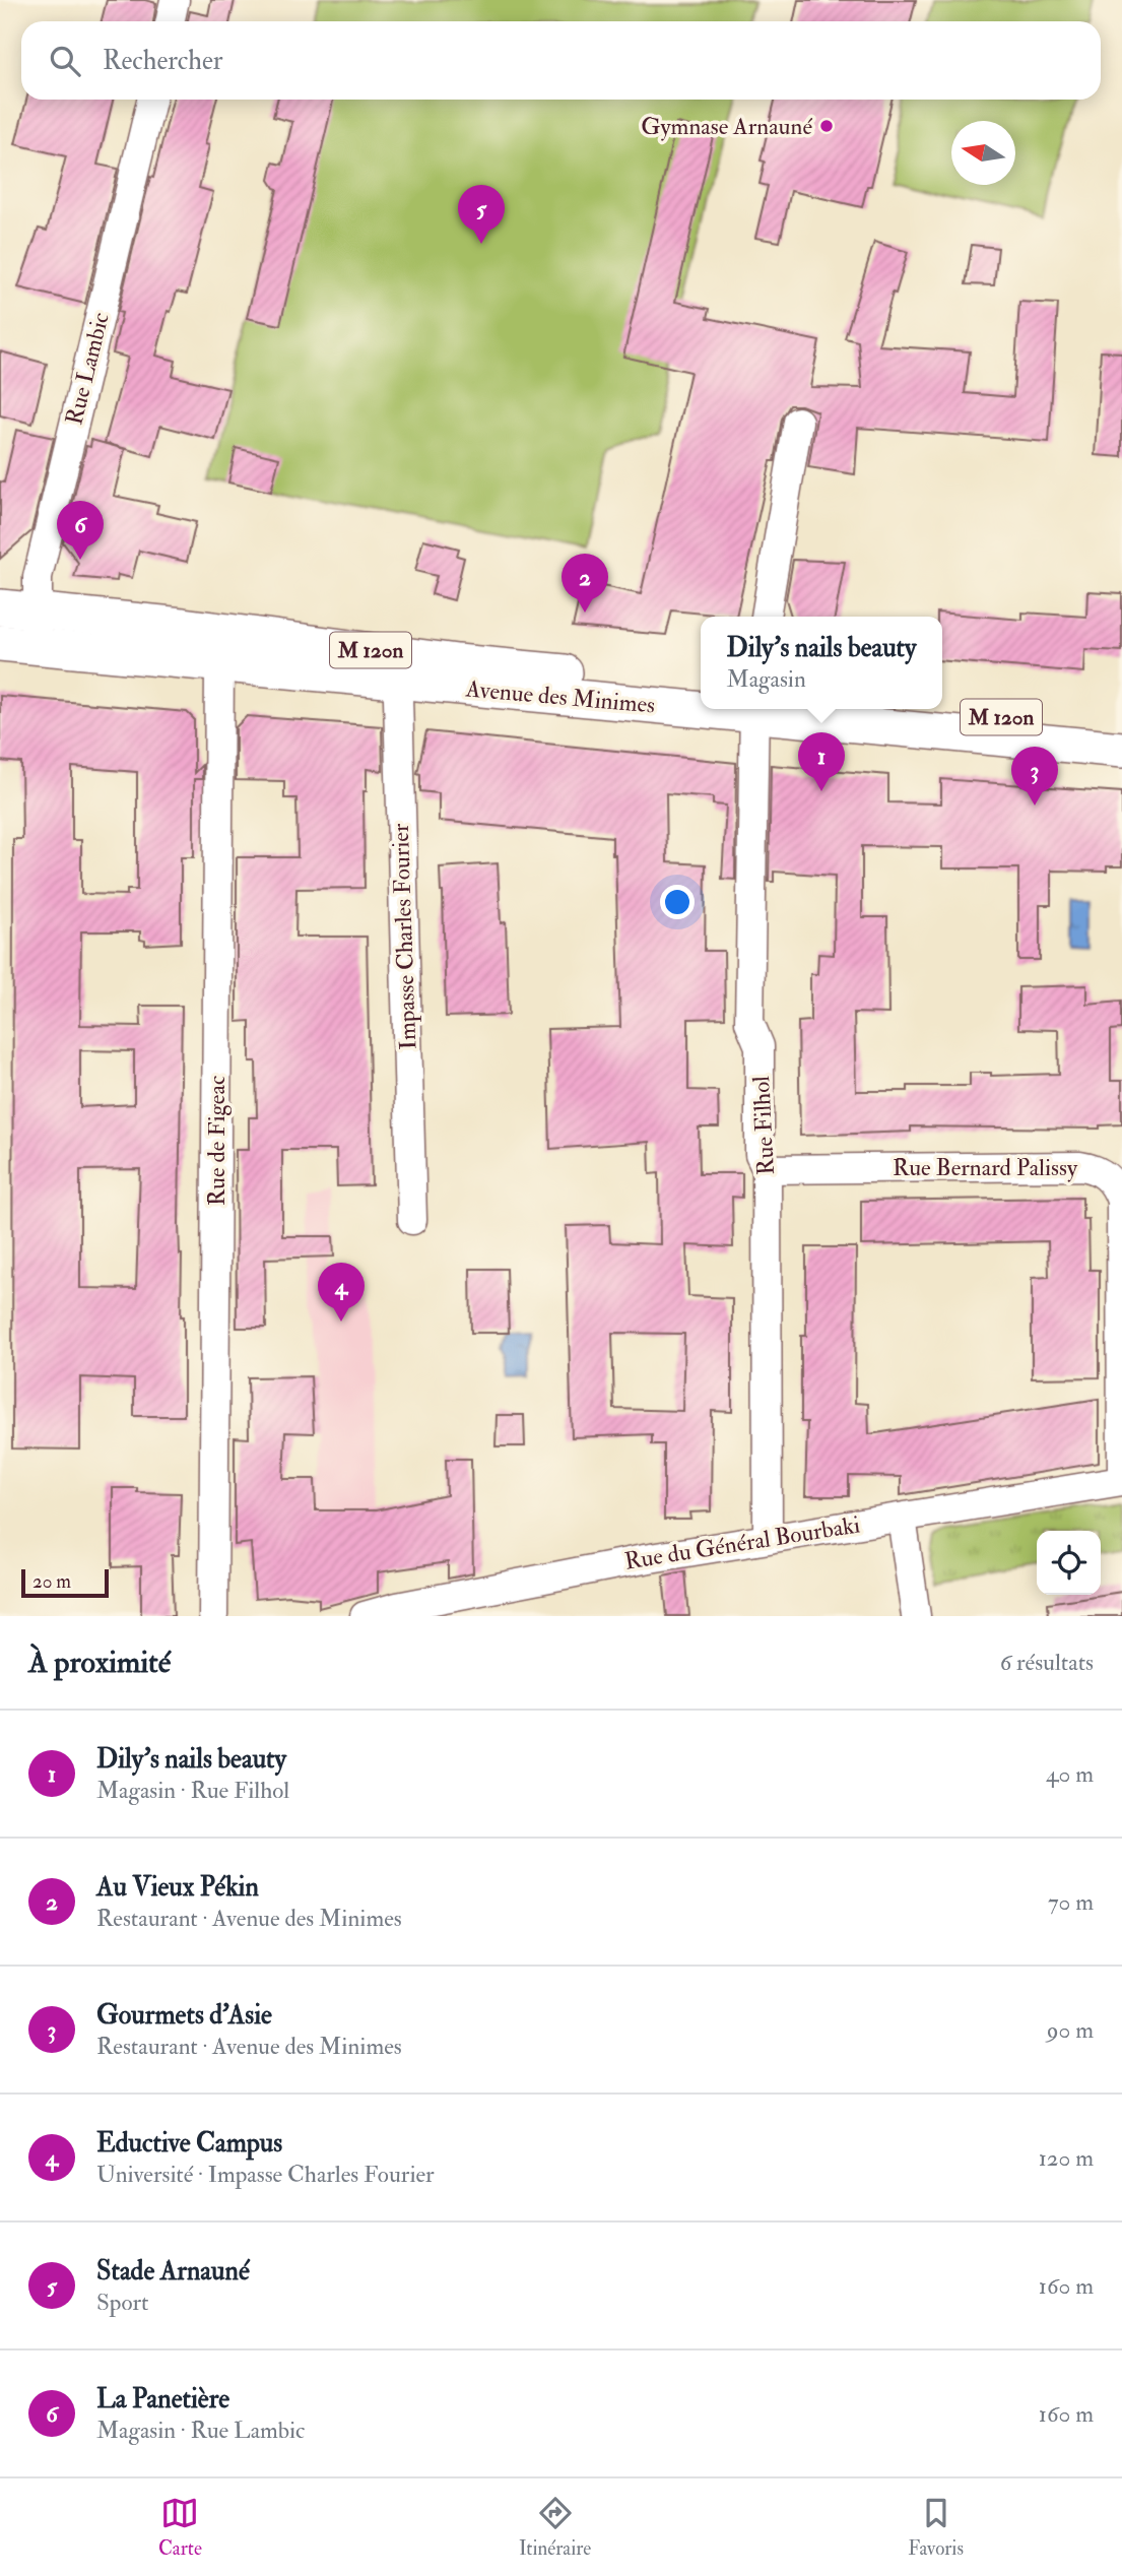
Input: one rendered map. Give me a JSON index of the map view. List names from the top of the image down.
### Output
{
  "streets": {
    "main road": ["M 120n", "Avenue des Minimes"],
    "street": [
      "Rue Lambic",
      "Impasse Charles Fourier",
      "Rue Filhol",
      "Rue de Figeac",
      "Rue Bernard Palissy",
      "Rue du Général Bourbaki"
    ]
  },
  "crossings": [
    ["Rue Lambic", "Avenue des Minimes"],
    ["Avenue des Minimes", "Impasse Charles Fourier"],
    ["Avenue des Minimes", "Rue Filhol"],
    ["Avenue des Minimes", "Rue de Figeac"],
    ["Rue Filhol", "Rue Bernard Palissy"],
    ["Rue Filhol", "Rue du Général Bourbaki"],
    ["Rue Bernard Palissy", "Rue du Général Bourbaki"]
  ],
  "places": ["Gymnase Arnauné"],
  "scale_bar": "20 m",
  "north": "left",
  "page": {
    "search": "Rechercher",
    "pins": [
      "5",
      "6",
      "2",
      "1",
      "3",
      "4"
    ],
    "popup": ["Dily's nails beauty", "Magasin"],
    "scale": "20 m",
    "heading": ["À proximité", "6 résultats"],
    "list": [
      {
        "mark": "1",
        "name": "Dily's nails beauty",
        "note": "Magasin · Rue Filhol",
        "value": "40 m"
      },
      {
        "mark": "2",
        "name": "Au Vieux Pékin",
        "note": "Restaurant · Avenue des Minimes",
        "value": "70 m"
      },
      {
        "mark": "3",
        "name": "Gourmets d'Asie",
        "note": "Restaurant · Avenue des Minimes",
        "value": "90 m"
      },
      {
        "mark": "4",
        "name": "Eductive Campus",
        "note": "Université · Impasse Charles Fourier",
        "value": "120 m"
      },
      {
        "mark": "5",
        "name": "Stade Arnauné",
        "note": "Sport",
        "value": "160 m"
      },
      {
        "mark": "6",
        "name": "La Panetière",
        "note": "Magasin · Rue Lambic",
        "value": "160 m"
      }
    ],
    "nav": ["Carte", "Itinéraire", "Favoris"]
  }
}
